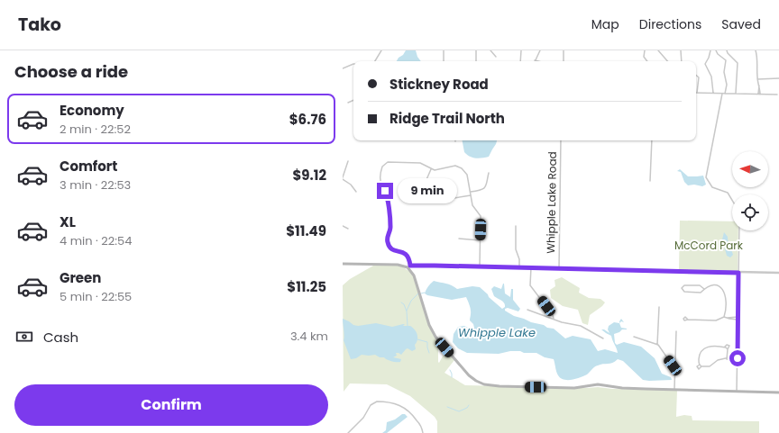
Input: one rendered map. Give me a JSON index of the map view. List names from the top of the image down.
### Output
{
  "streets": {
    "street": ["Whipple Lake Road"]
  },
  "water": ["Whipple Lake"],
  "parks": ["McCord Park"],
  "north": "left",
  "page": {
    "header": "Tako",
    "nav": ["Map", "Directions", "Saved"],
    "heading": "Choose a ride",
    "banner": ["Stickney Road", "Ridge Trail North"],
    "list": [
      {
        "name": "Economy",
        "note": "2 min · 22:52",
        "value": "$6.76"
      },
      {
        "name": "Comfort",
        "note": "3 min · 22:53",
        "value": "$9.12"
      },
      {
        "name": "XL",
        "note": "4 min · 22:54",
        "value": "$11.49"
      },
      {
        "name": "Green",
        "note": "5 min · 22:55",
        "value": "$11.25"
      }
    ],
    "bubble": "9 min",
    "pay": ["Cash", "3.4 km"],
    "buttons": "Confirm"
  }
}
